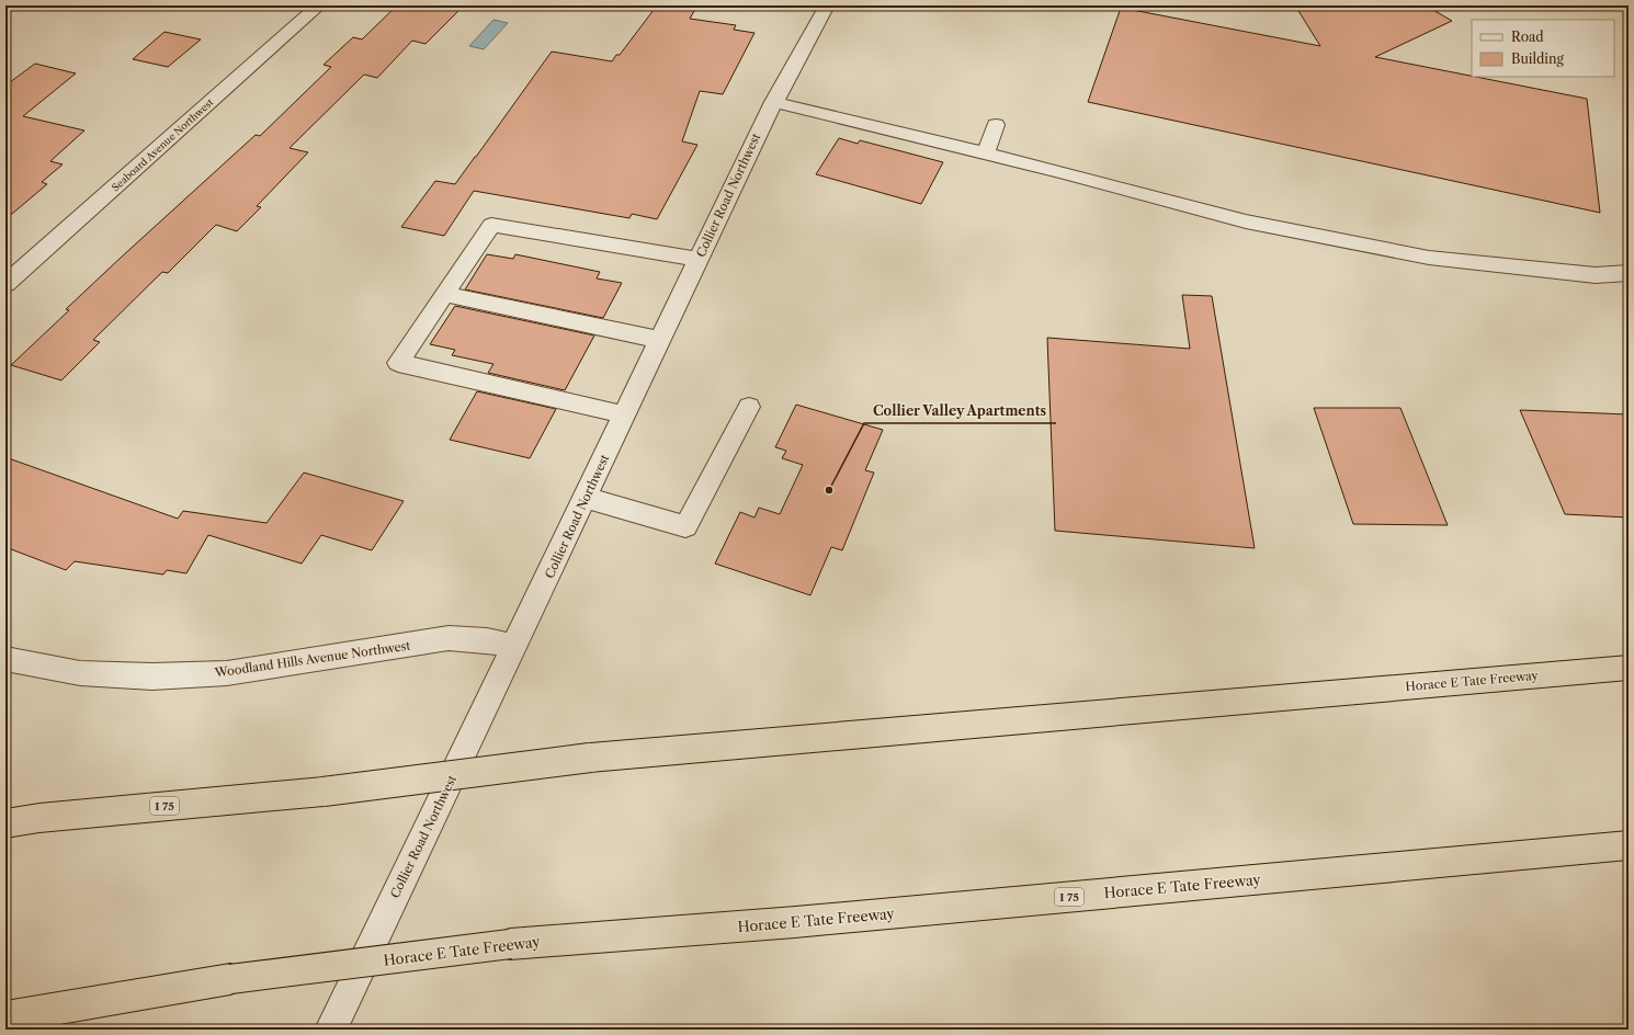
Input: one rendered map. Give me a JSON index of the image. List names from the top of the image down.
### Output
{
  "streets": {
    "highway": ["Horace E Tate Freeway", "I 75"],
    "street": ["Seaboard Avenue Northwest", "Collier Road Northwest", "Woodland Hills Avenue Northwest"]
  },
  "crossings": [
    ["Collier Road Northwest", "Woodland Hills Avenue Northwest"]
  ],
  "places": ["Collier Valley Apartments"],
  "legend": ["Road", "Building"]
}
